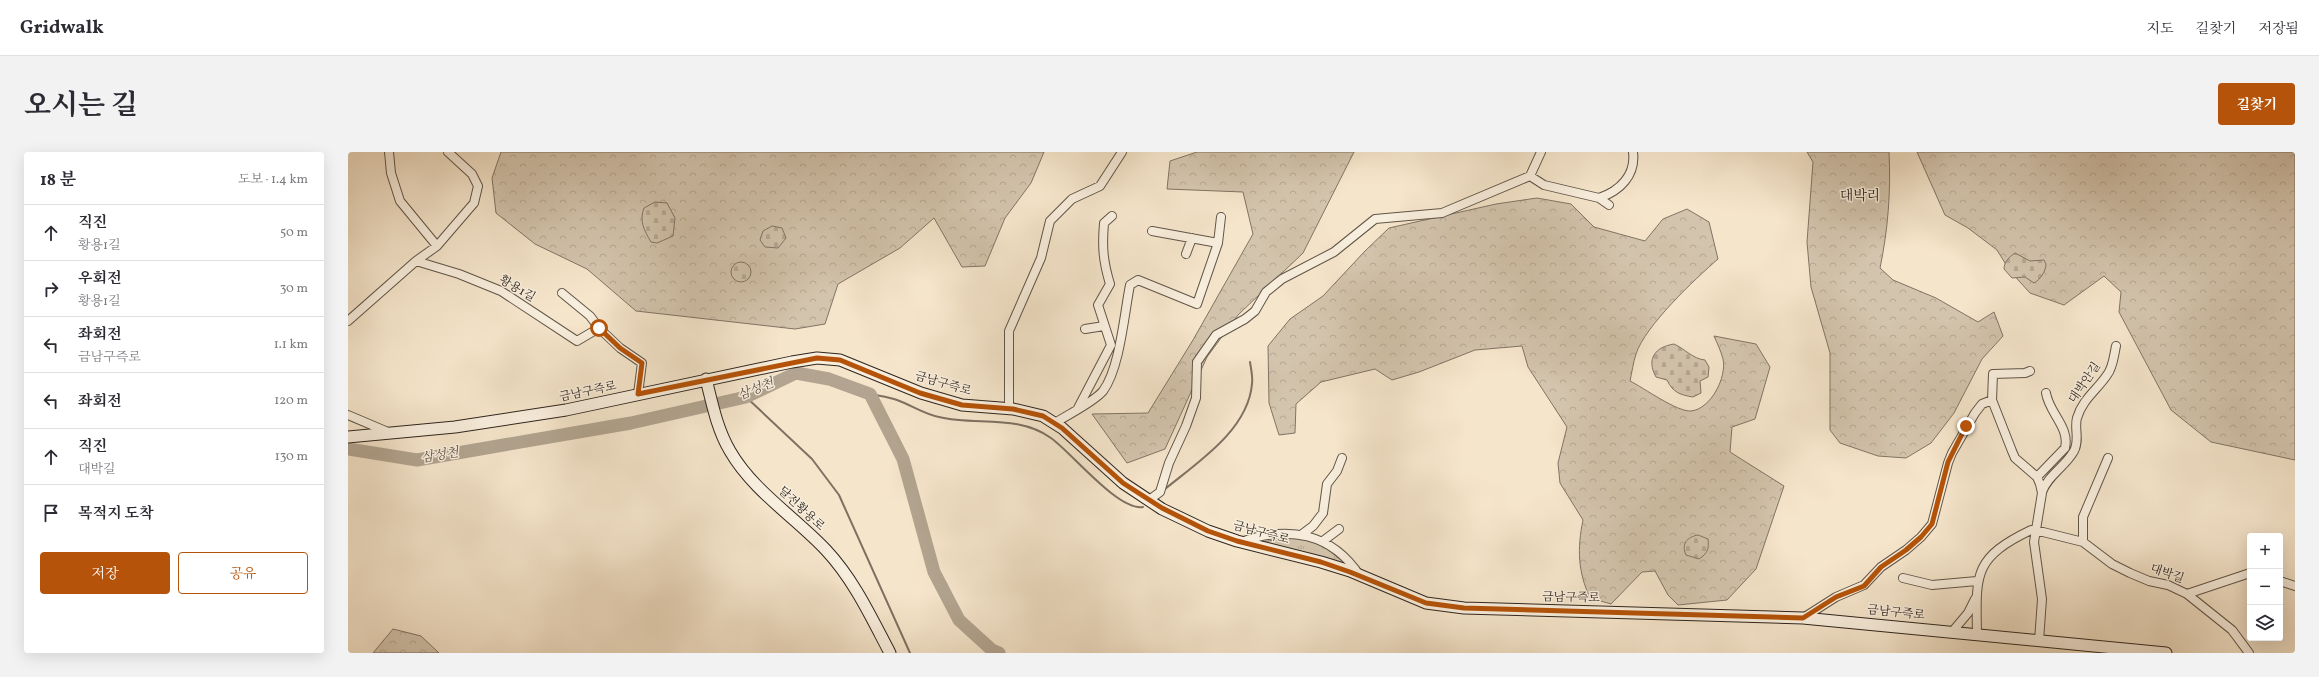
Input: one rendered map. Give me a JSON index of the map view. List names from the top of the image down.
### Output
{
  "streets": {
    "main road": ["금남구즉로", "달전황용로"],
    "street": ["황용1길", "대박안길", "대박길"]
  },
  "crossings": [
    ["대박안길", "금남구즉로"],
    ["대박안길", "대박길"],
    ["금남구즉로", "달전황용로"]
  ],
  "districts": ["대박리"],
  "water": ["삼성천"],
  "page": {
    "header": "Gridwalk",
    "nav": ["지도", "길찾기", "저장됨"],
    "title": "오시는 길",
    "buttons": [
      "길찾기",
      ["저장", "공유"]
    ],
    "heading": ["18 분", "도보 · 1.4 km"],
    "list": [
      ["직진", "황용1길", "50 m"],
      ["우회전", "황용1길", "30 m"],
      ["좌회전", "금남구즉로", "1.1 km"],
      ["좌회전", "120 m"],
      ["직진", "대박길", "130 m"],
      "목적지 도착"
    ],
    "map_buttons": ["+", "−"]
  }
}
